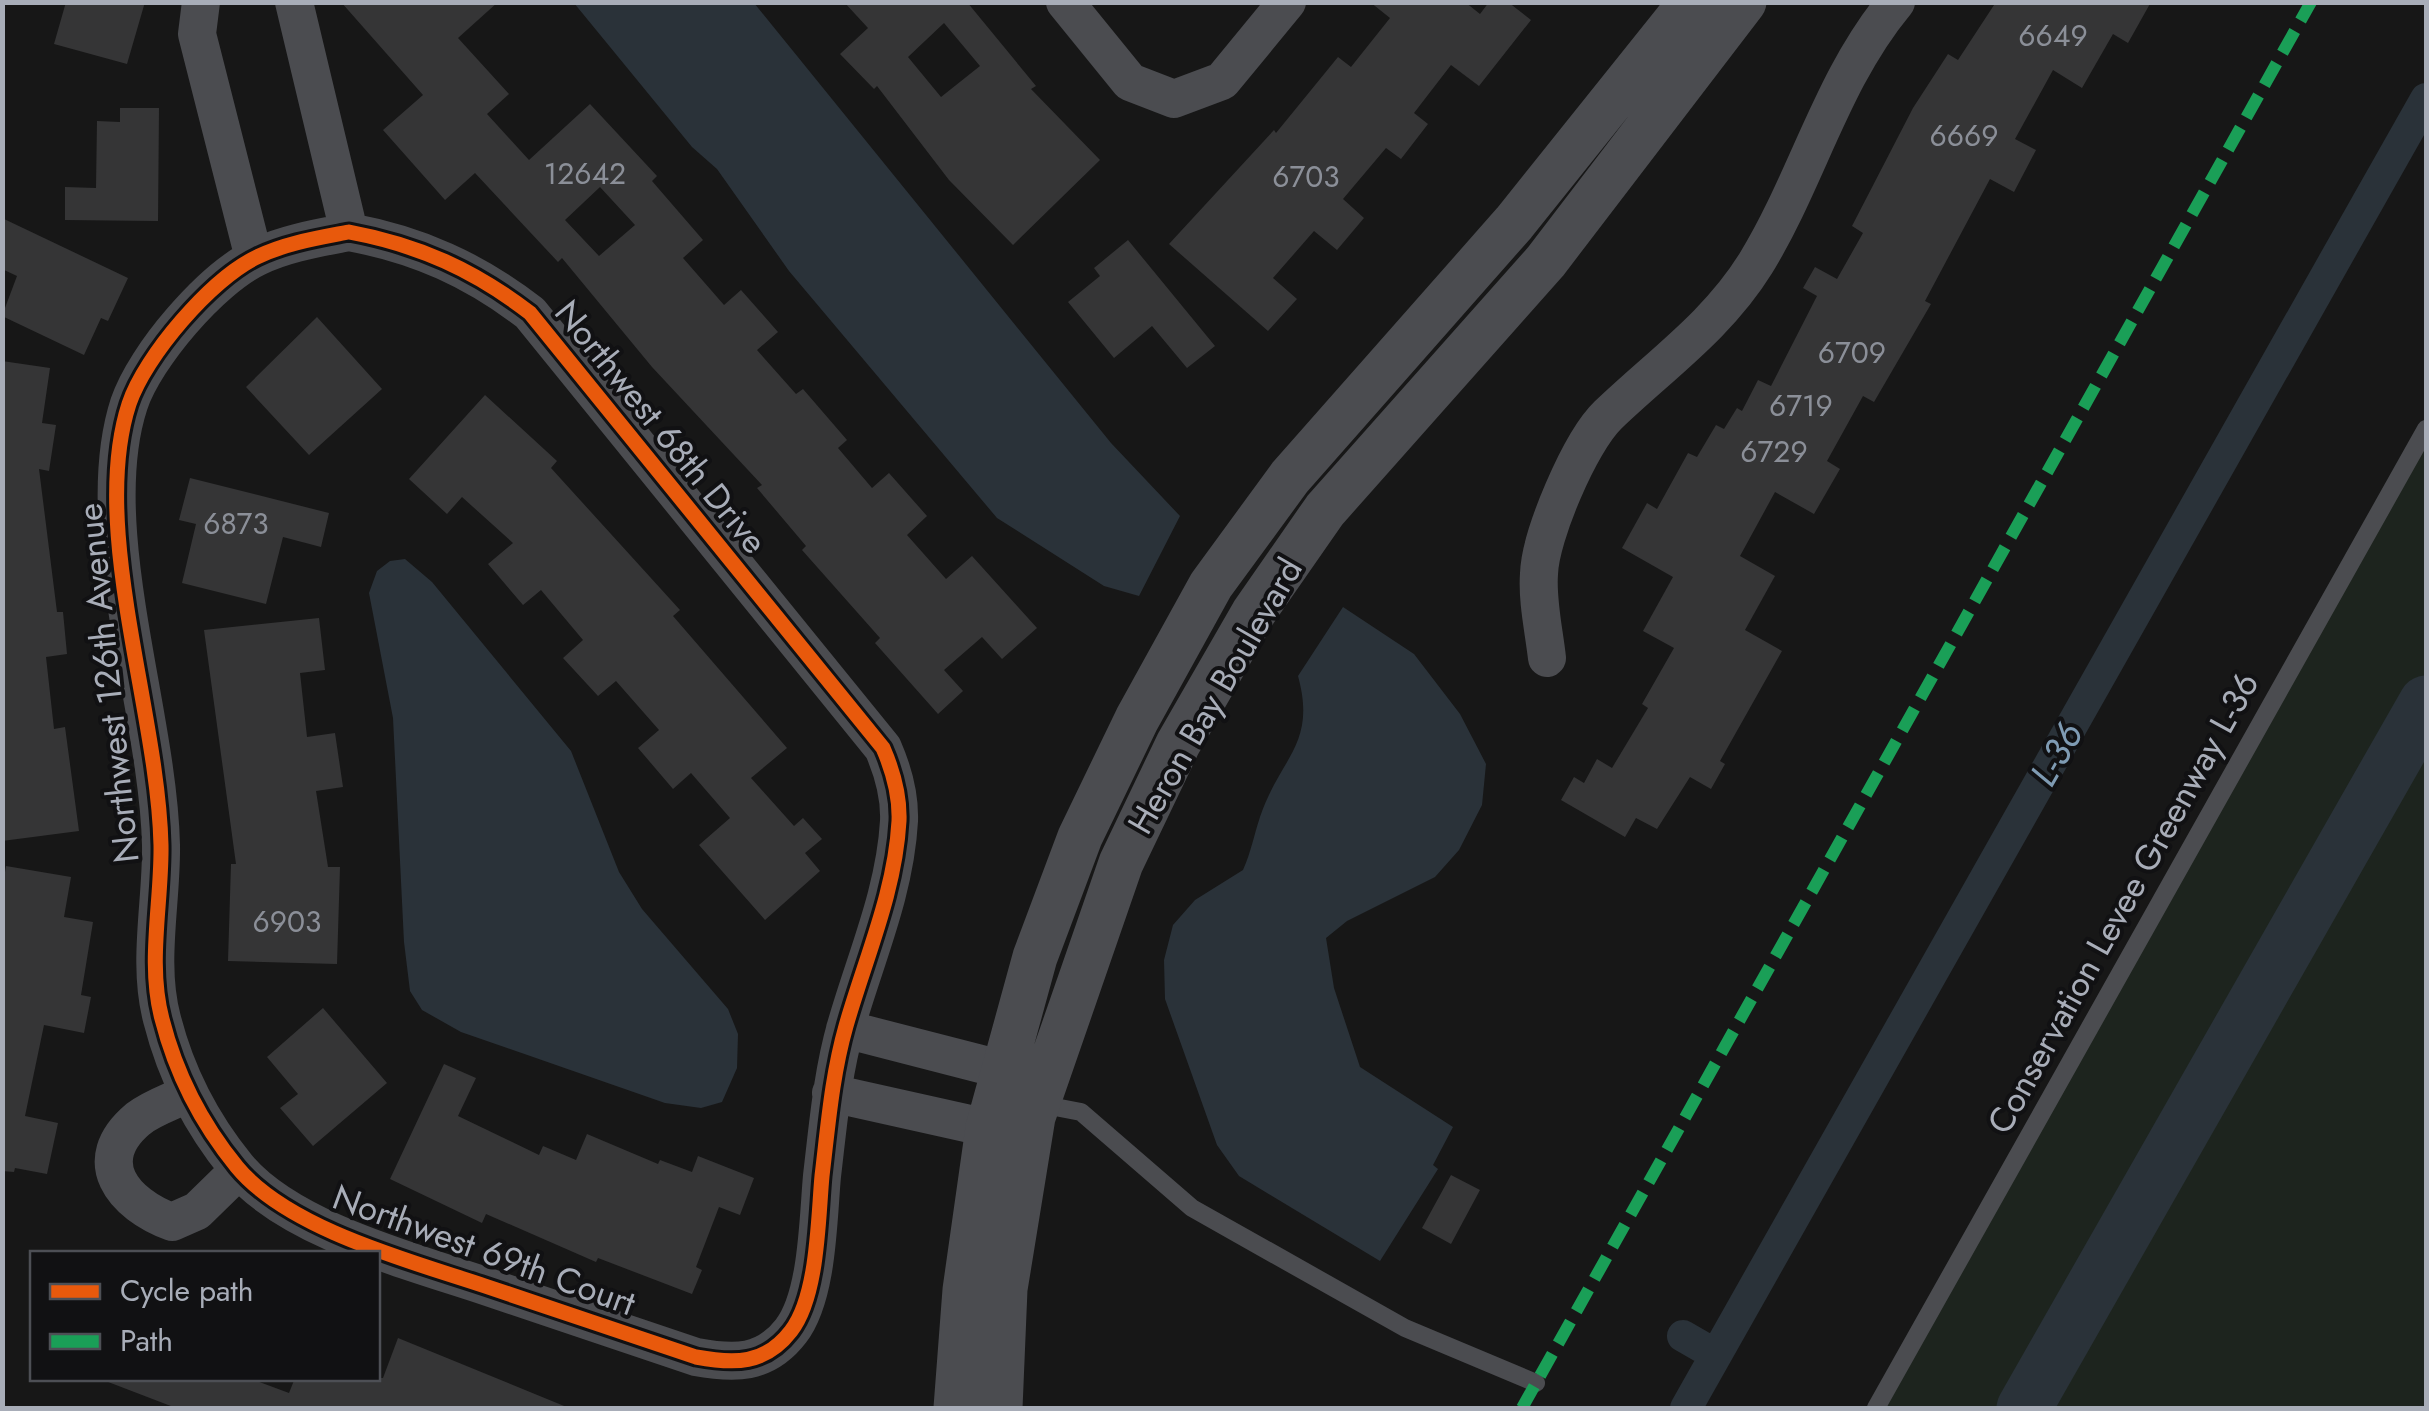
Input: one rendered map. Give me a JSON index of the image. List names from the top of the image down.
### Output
{
  "streets": {
    "street": [
      "Northwest 68th Drive",
      "Northwest 126th Avenue",
      "Heron Bay Boulevard",
      "Northwest 69th Court"
    ],
    "lane": ["Conservation Levee Greenway L-36"]
  },
  "crossings": [
    ["Northwest 68th Drive", "Northwest 126th Avenue"],
    ["Northwest 126th Avenue", "Northwest 69th Court"]
  ],
  "water": ["L-36"],
  "house_numbers": [
    "6649",
    "6669",
    "12642",
    "6703",
    "6709",
    "6719",
    "6729",
    "6873",
    "6903"
  ],
  "legend": ["Cycle path", "Path"]
}
